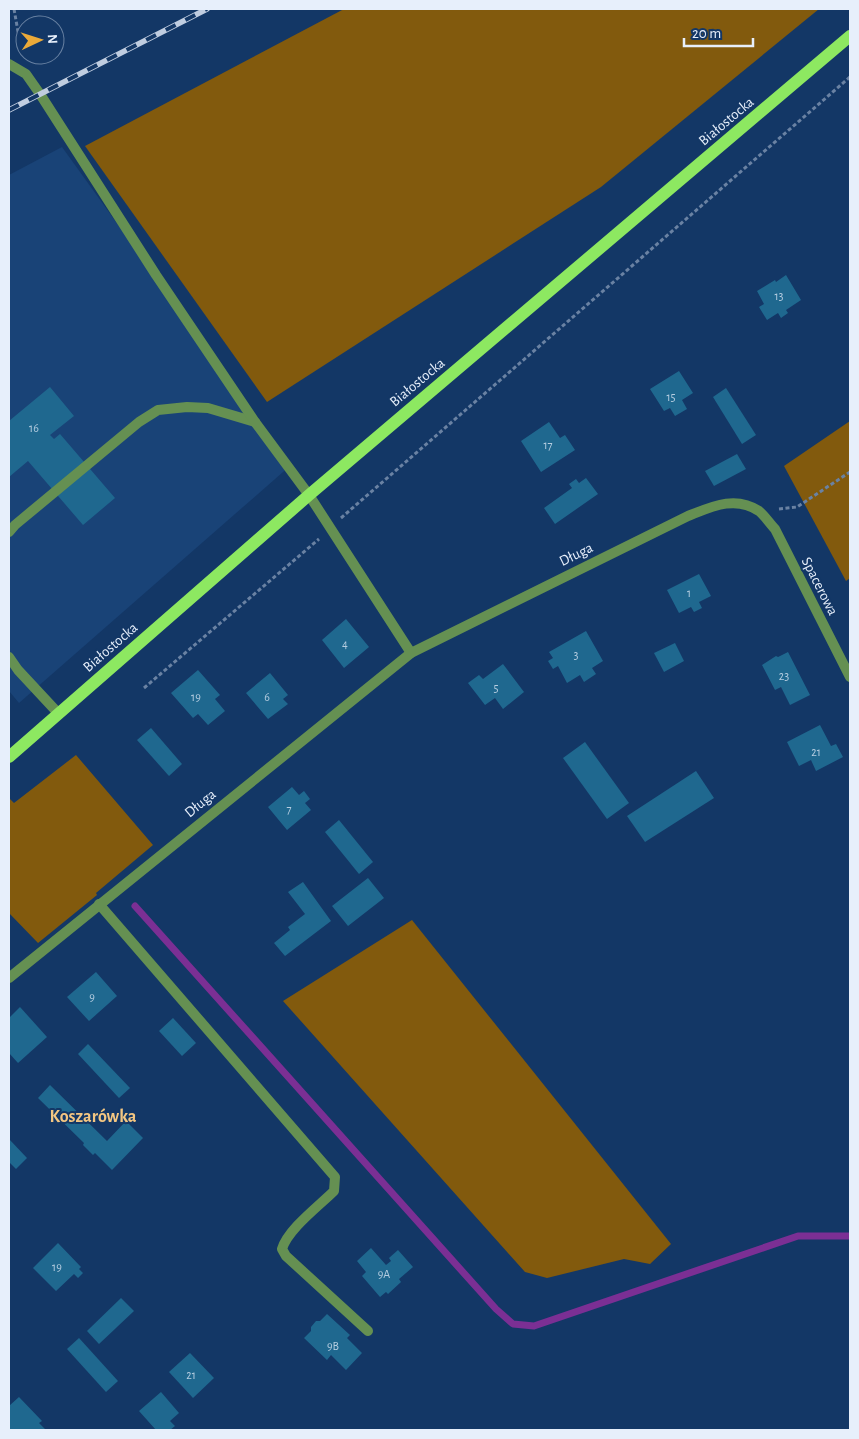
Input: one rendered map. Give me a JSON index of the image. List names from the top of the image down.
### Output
{
  "streets": {
    "main road": ["Białostocka"],
    "street": ["Długa", "Spacerowa"]
  },
  "crossings": [
    ["Długa", "Spacerowa"]
  ],
  "districts": ["Koszarówka"],
  "house_numbers": [
    "13",
    "15",
    "16",
    "17",
    "1",
    "4",
    "3",
    "23",
    "5",
    "19",
    "6",
    "21",
    "7",
    "9",
    "19",
    "9A",
    "9B",
    "21"
  ],
  "scale_bar": "20 m",
  "north": "right"
}
